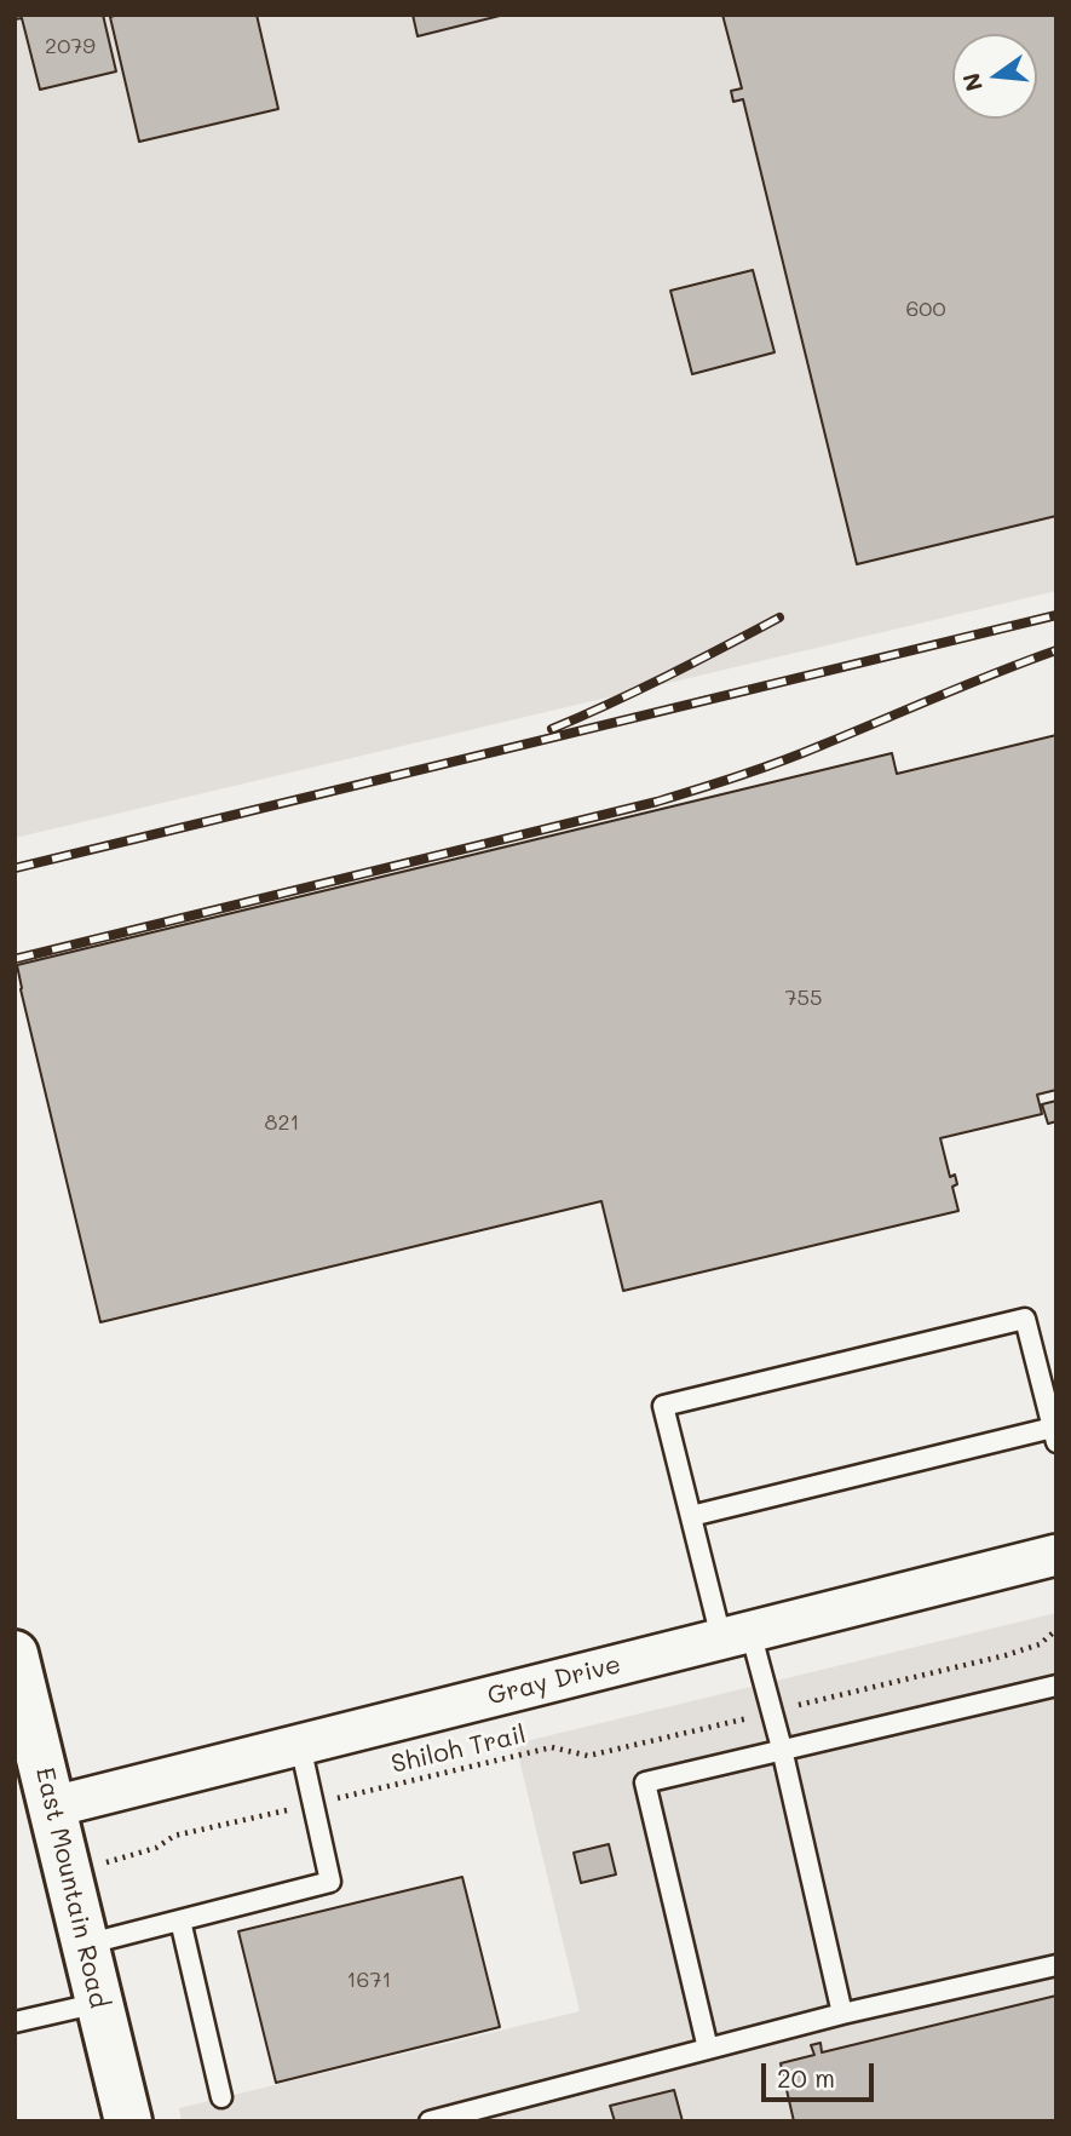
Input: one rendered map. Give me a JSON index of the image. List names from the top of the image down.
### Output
{
  "streets": {
    "street": ["Gray Drive", "East Mountain Road"],
    "path": ["Shiloh Trail"]
  },
  "crossings": [
    ["Gray Drive", "East Mountain Road"],
    ["Shiloh Trail", "East Mountain Road"]
  ],
  "house_numbers": [
    "2079",
    "600",
    "755",
    "821",
    "1671"
  ],
  "scale_bar": "20 m",
  "north": "left"
}
